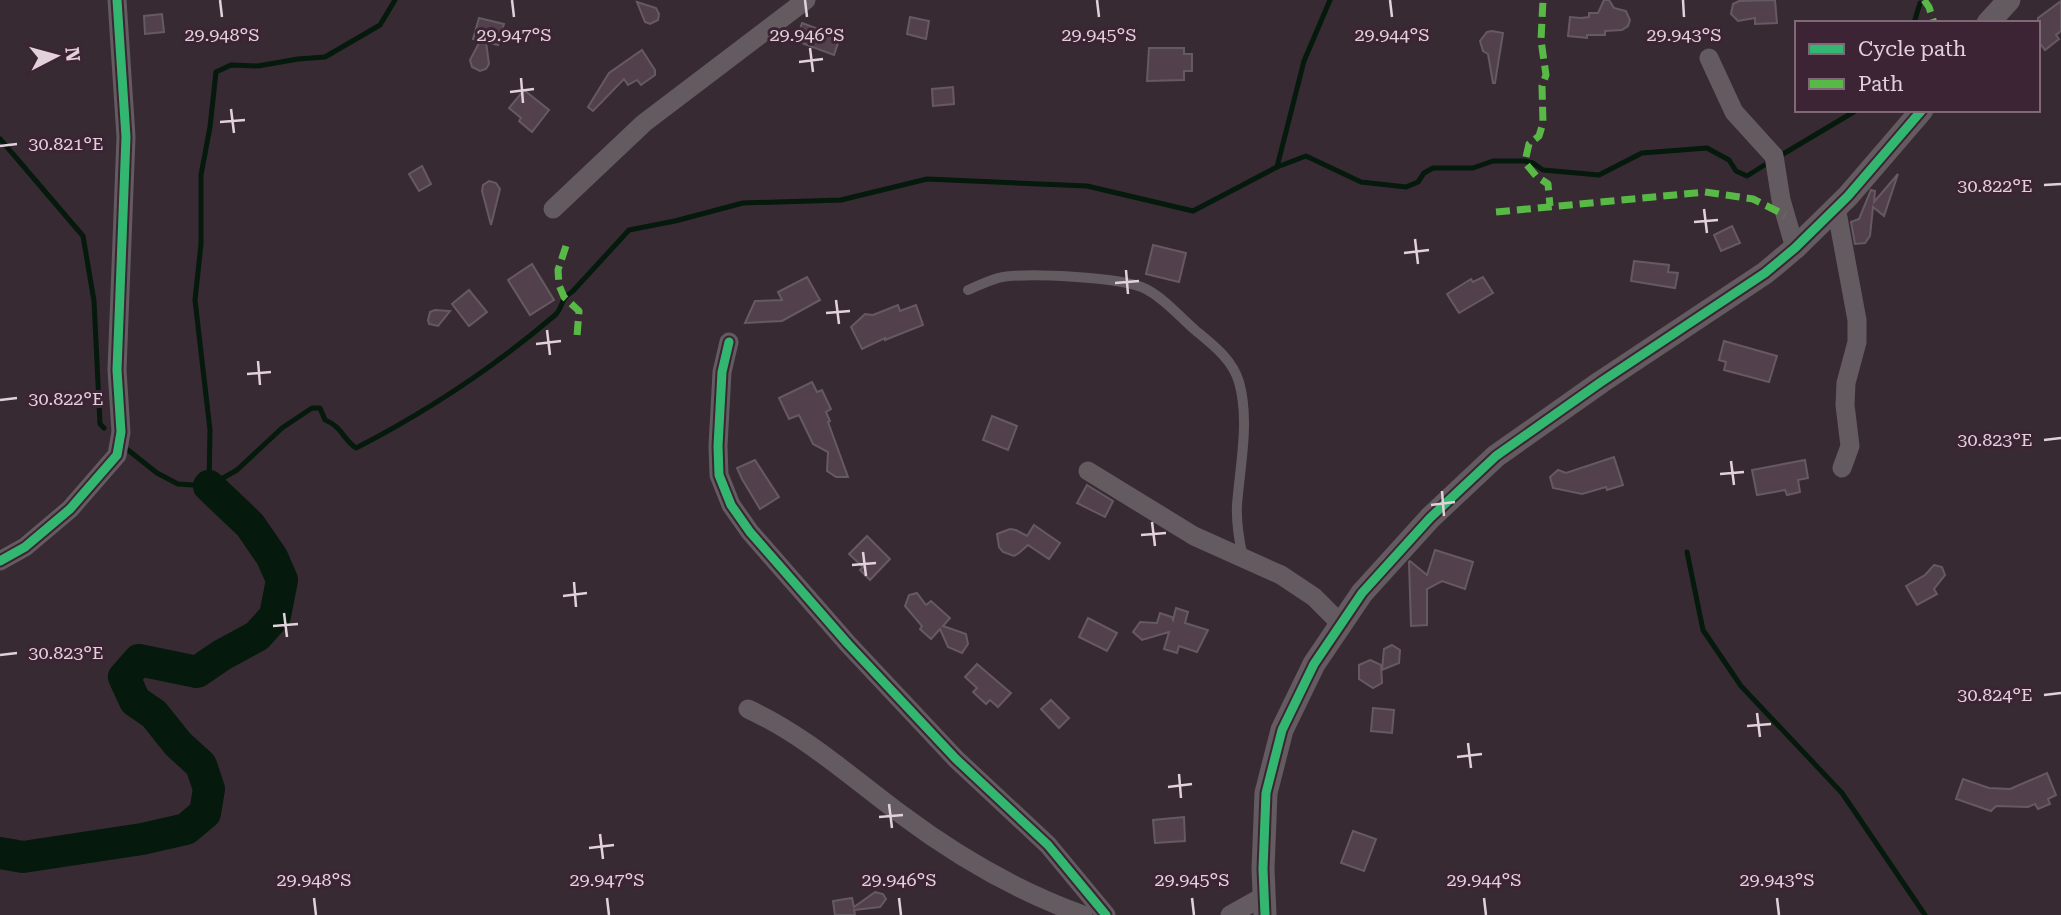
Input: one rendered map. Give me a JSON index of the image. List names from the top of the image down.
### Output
{
  "legend": ["Cycle path", "Path"],
  "north": "right",
  "coordinates": [
    "29.948°S",
    "29.947°S",
    "29.946°S",
    "29.945°S",
    "29.944°S",
    "29.943°S",
    "30.821°E",
    "30.822°E",
    "30.823°E",
    "30.824°E"
  ]
}
